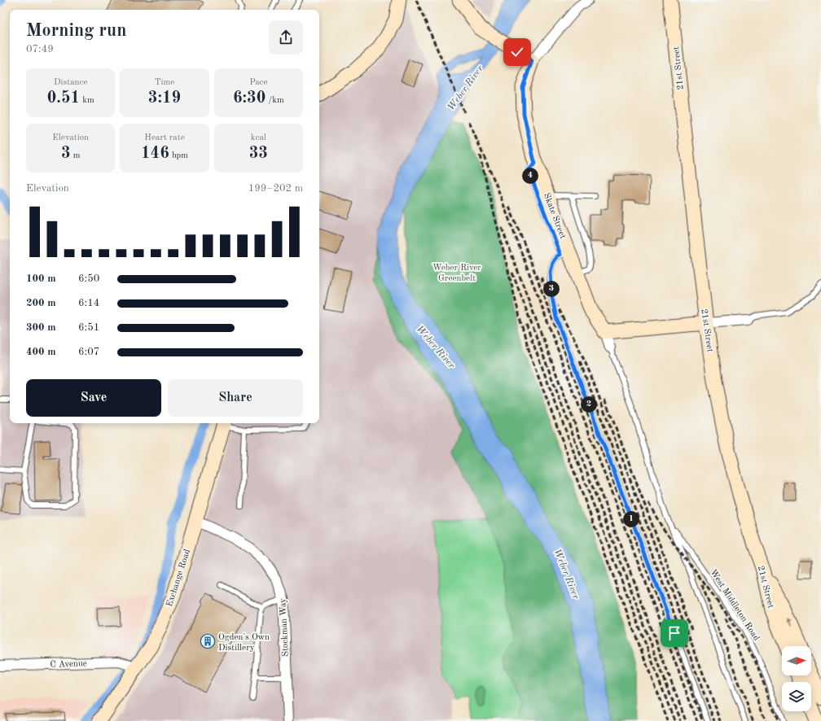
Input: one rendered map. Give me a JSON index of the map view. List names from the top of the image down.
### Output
{
  "streets": {
    "street": [
      "21st Street",
      "Skate Street",
      "Exchange Road",
      "Stockman Way",
      "C Avenue"
    ],
    "lane": ["West Middleton Road"]
  },
  "crossings": [
    ["Skate Street", "West Middleton Road"],
    ["Exchange Road", "Stockman Way"],
    ["Exchange Road", "C Avenue"]
  ],
  "water": ["Weber River"],
  "parks": ["Weber River Greenbelt"],
  "places": {
    "building": ["Ogden's Own Distillery"]
  },
  "north": "right",
  "page": {
    "heading": ["Morning run", "07:49"],
    "stats": [
      ["Distance", "0.51 km"],
      ["Time", "3:19"],
      ["Pace", "6:30 /km"],
      ["Elevation", "3 m"],
      ["Heart rate", "146 bpm"],
      ["kcal", "33"]
    ],
    "pins": [
      "4",
      "3",
      "2",
      "1"
    ],
    "chart": ["Elevation", "199–202 m"],
    "list": [
      {
        "name": "100 m",
        "note": "6:50"
      },
      {
        "name": "200 m",
        "note": "6:14"
      },
      {
        "name": "300 m",
        "note": "6:51"
      },
      {
        "name": "400 m",
        "note": "6:07"
      }
    ],
    "buttons": ["Save", "Share"]
  }
}
